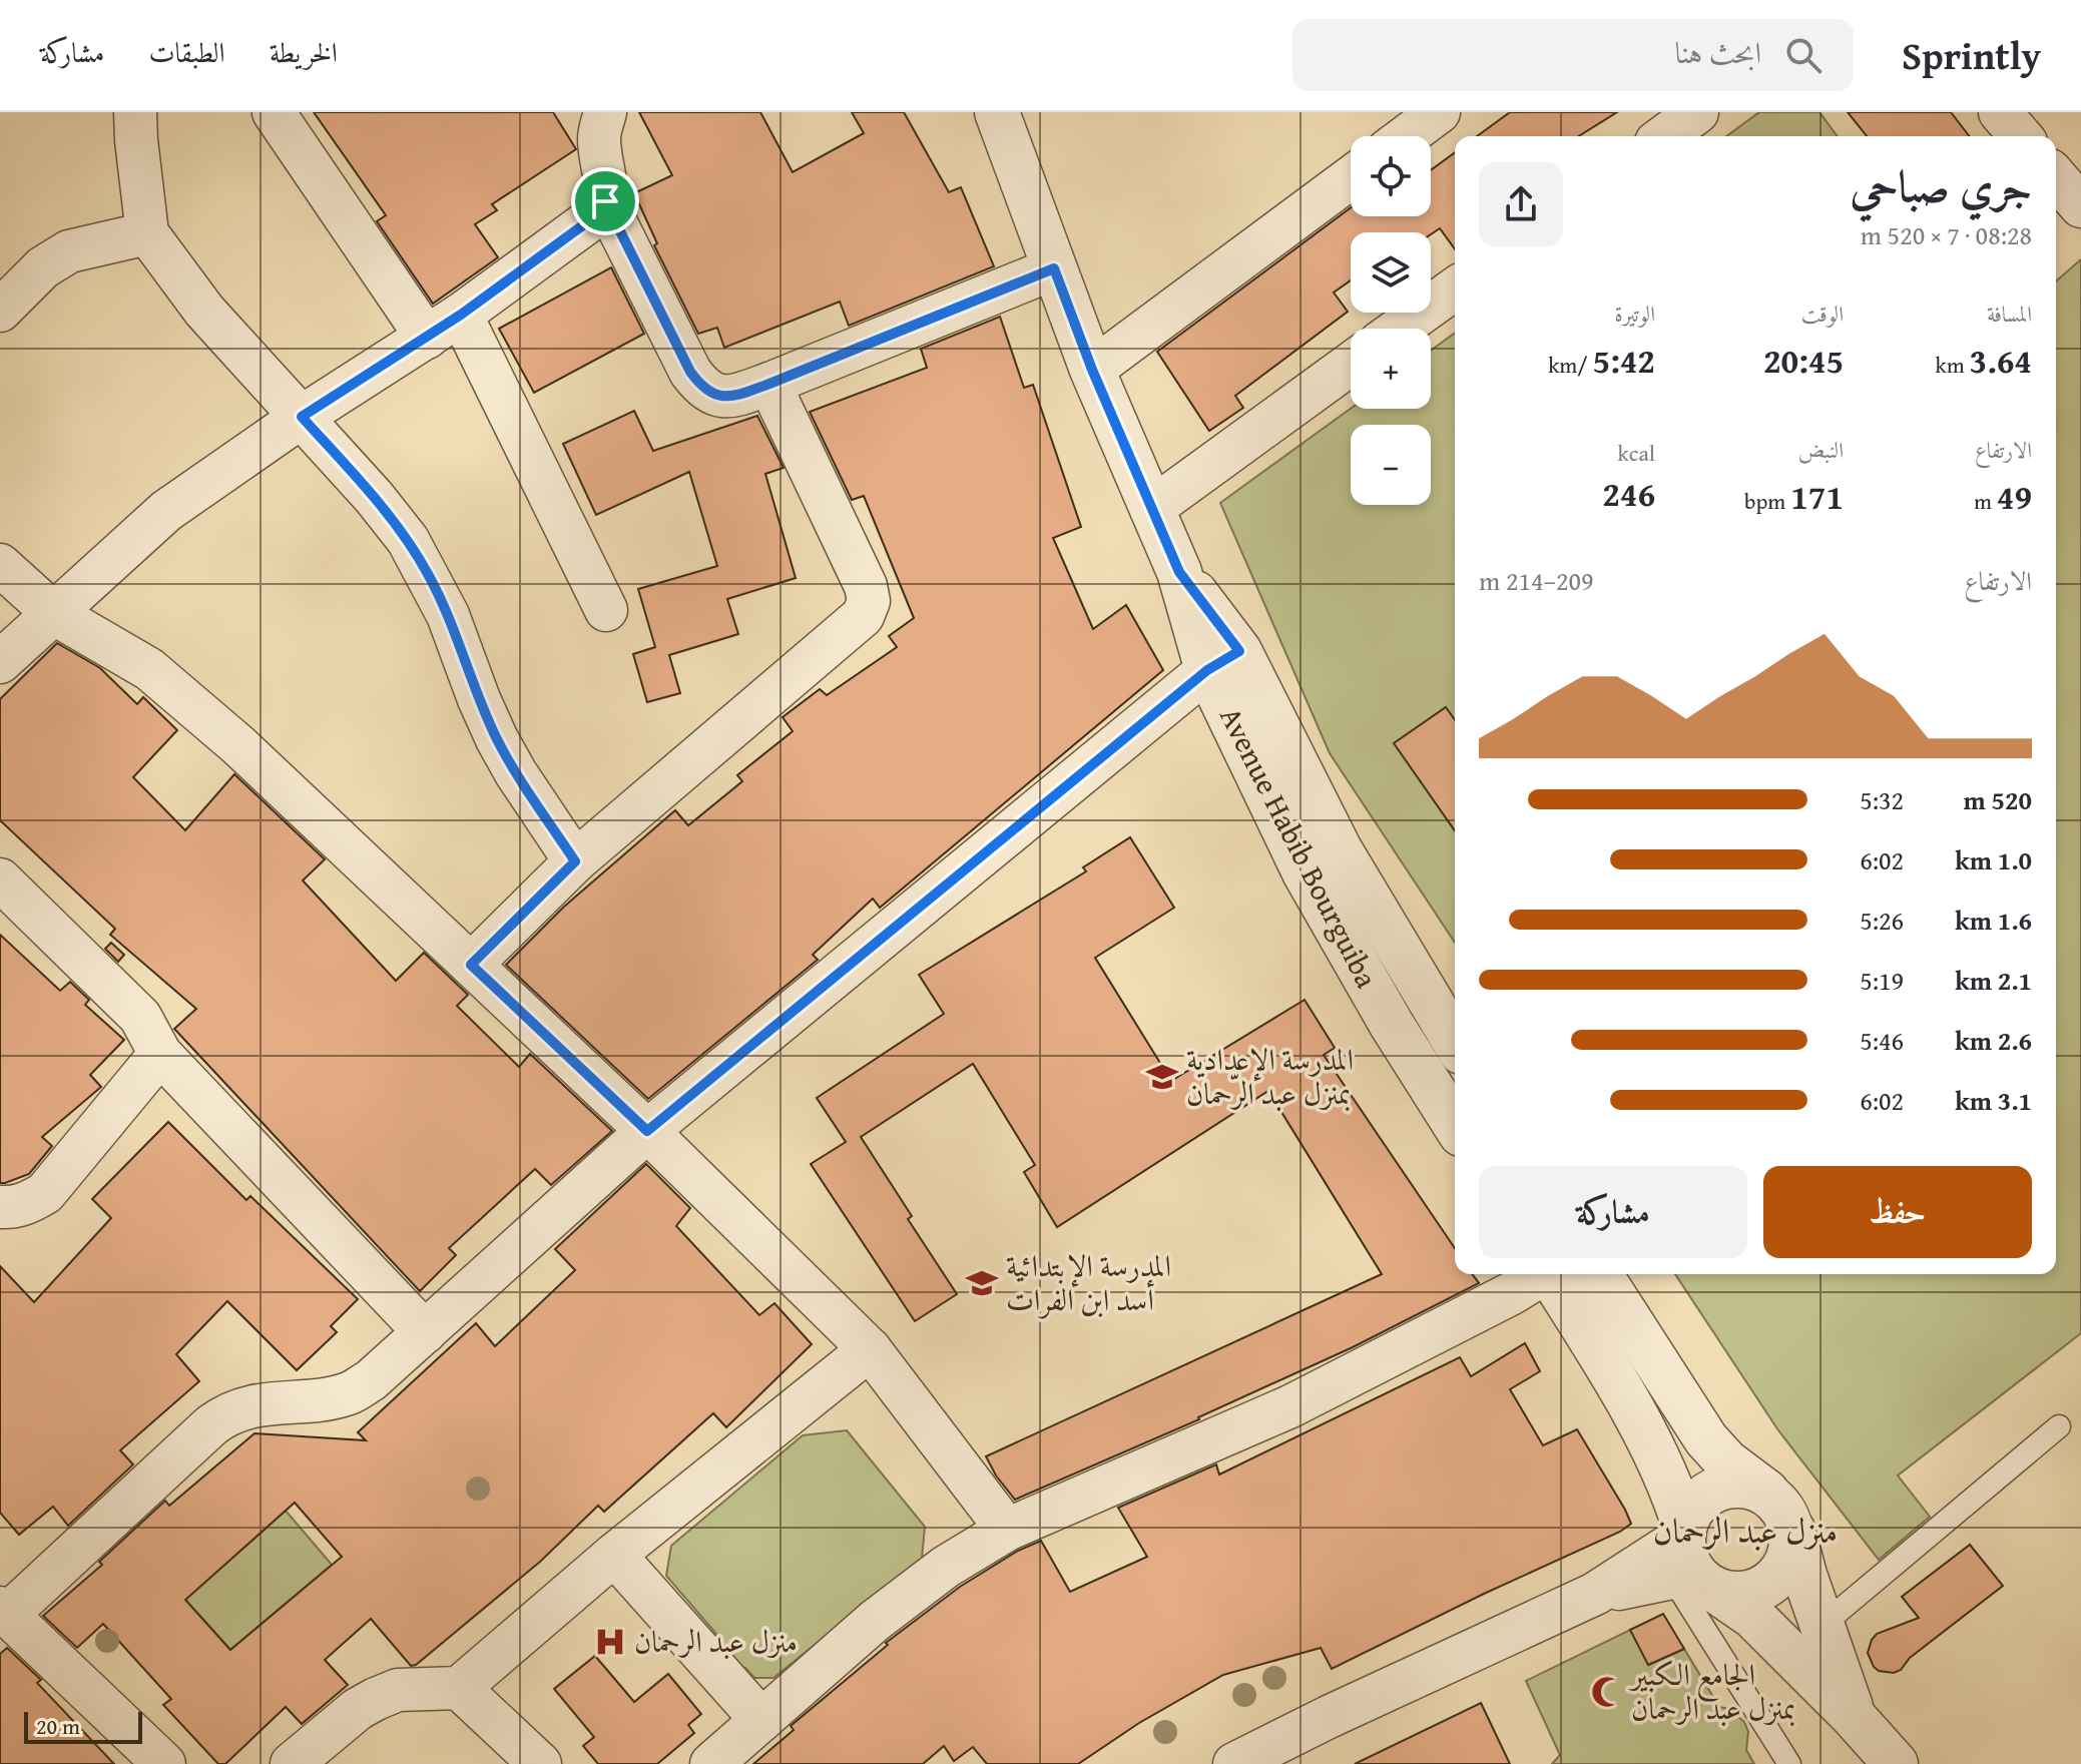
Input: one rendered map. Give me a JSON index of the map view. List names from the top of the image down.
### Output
{
  "streets": {
    "street": ["Avenue Habib Bourguiba"]
  },
  "districts": ["منزل عبد الرحمان"],
  "places": {
    "school or university": ["المدرسة الإعدادية بمنزل عبد الرّحمان", "المدرسة الإبتدائية أسد ابن الفرات"],
    "hospital": ["منزل عبد الرحمان"],
    "mosque": ["الجامع الكبير بمنزل عبد الرحمان"]
  },
  "scale_bar": "20 m",
  "page": {
    "header": "Sprintly",
    "search": "ابحث هنا",
    "nav": ["الخريطة", "الطبقات", "مشاركة"],
    "map_buttons": ["+", "−"],
    "heading": ["جري صباحي", "08:28 · 7 × 520 m"],
    "stats": [
      ["المسافة", "3.64 km"],
      ["الوقت", "20:45"],
      ["الوتيرة", "5:42 /km"],
      ["الارتفاع", "49 m"],
      ["النبض", "171 bpm"],
      ["kcal", "246"]
    ],
    "chart": ["الارتفاع", "209–214 m"],
    "list": [
      {
        "name": "520 m",
        "note": "5:32"
      },
      {
        "name": "1.0 km",
        "note": "6:02"
      },
      {
        "name": "1.6 km",
        "note": "5:26"
      },
      {
        "name": "2.1 km",
        "note": "5:19"
      },
      {
        "name": "2.6 km",
        "note": "5:46"
      },
      {
        "name": "3.1 km",
        "note": "6:02"
      }
    ],
    "buttons": ["حفظ", "مشاركة"],
    "scale": "20 m"
  }
}
